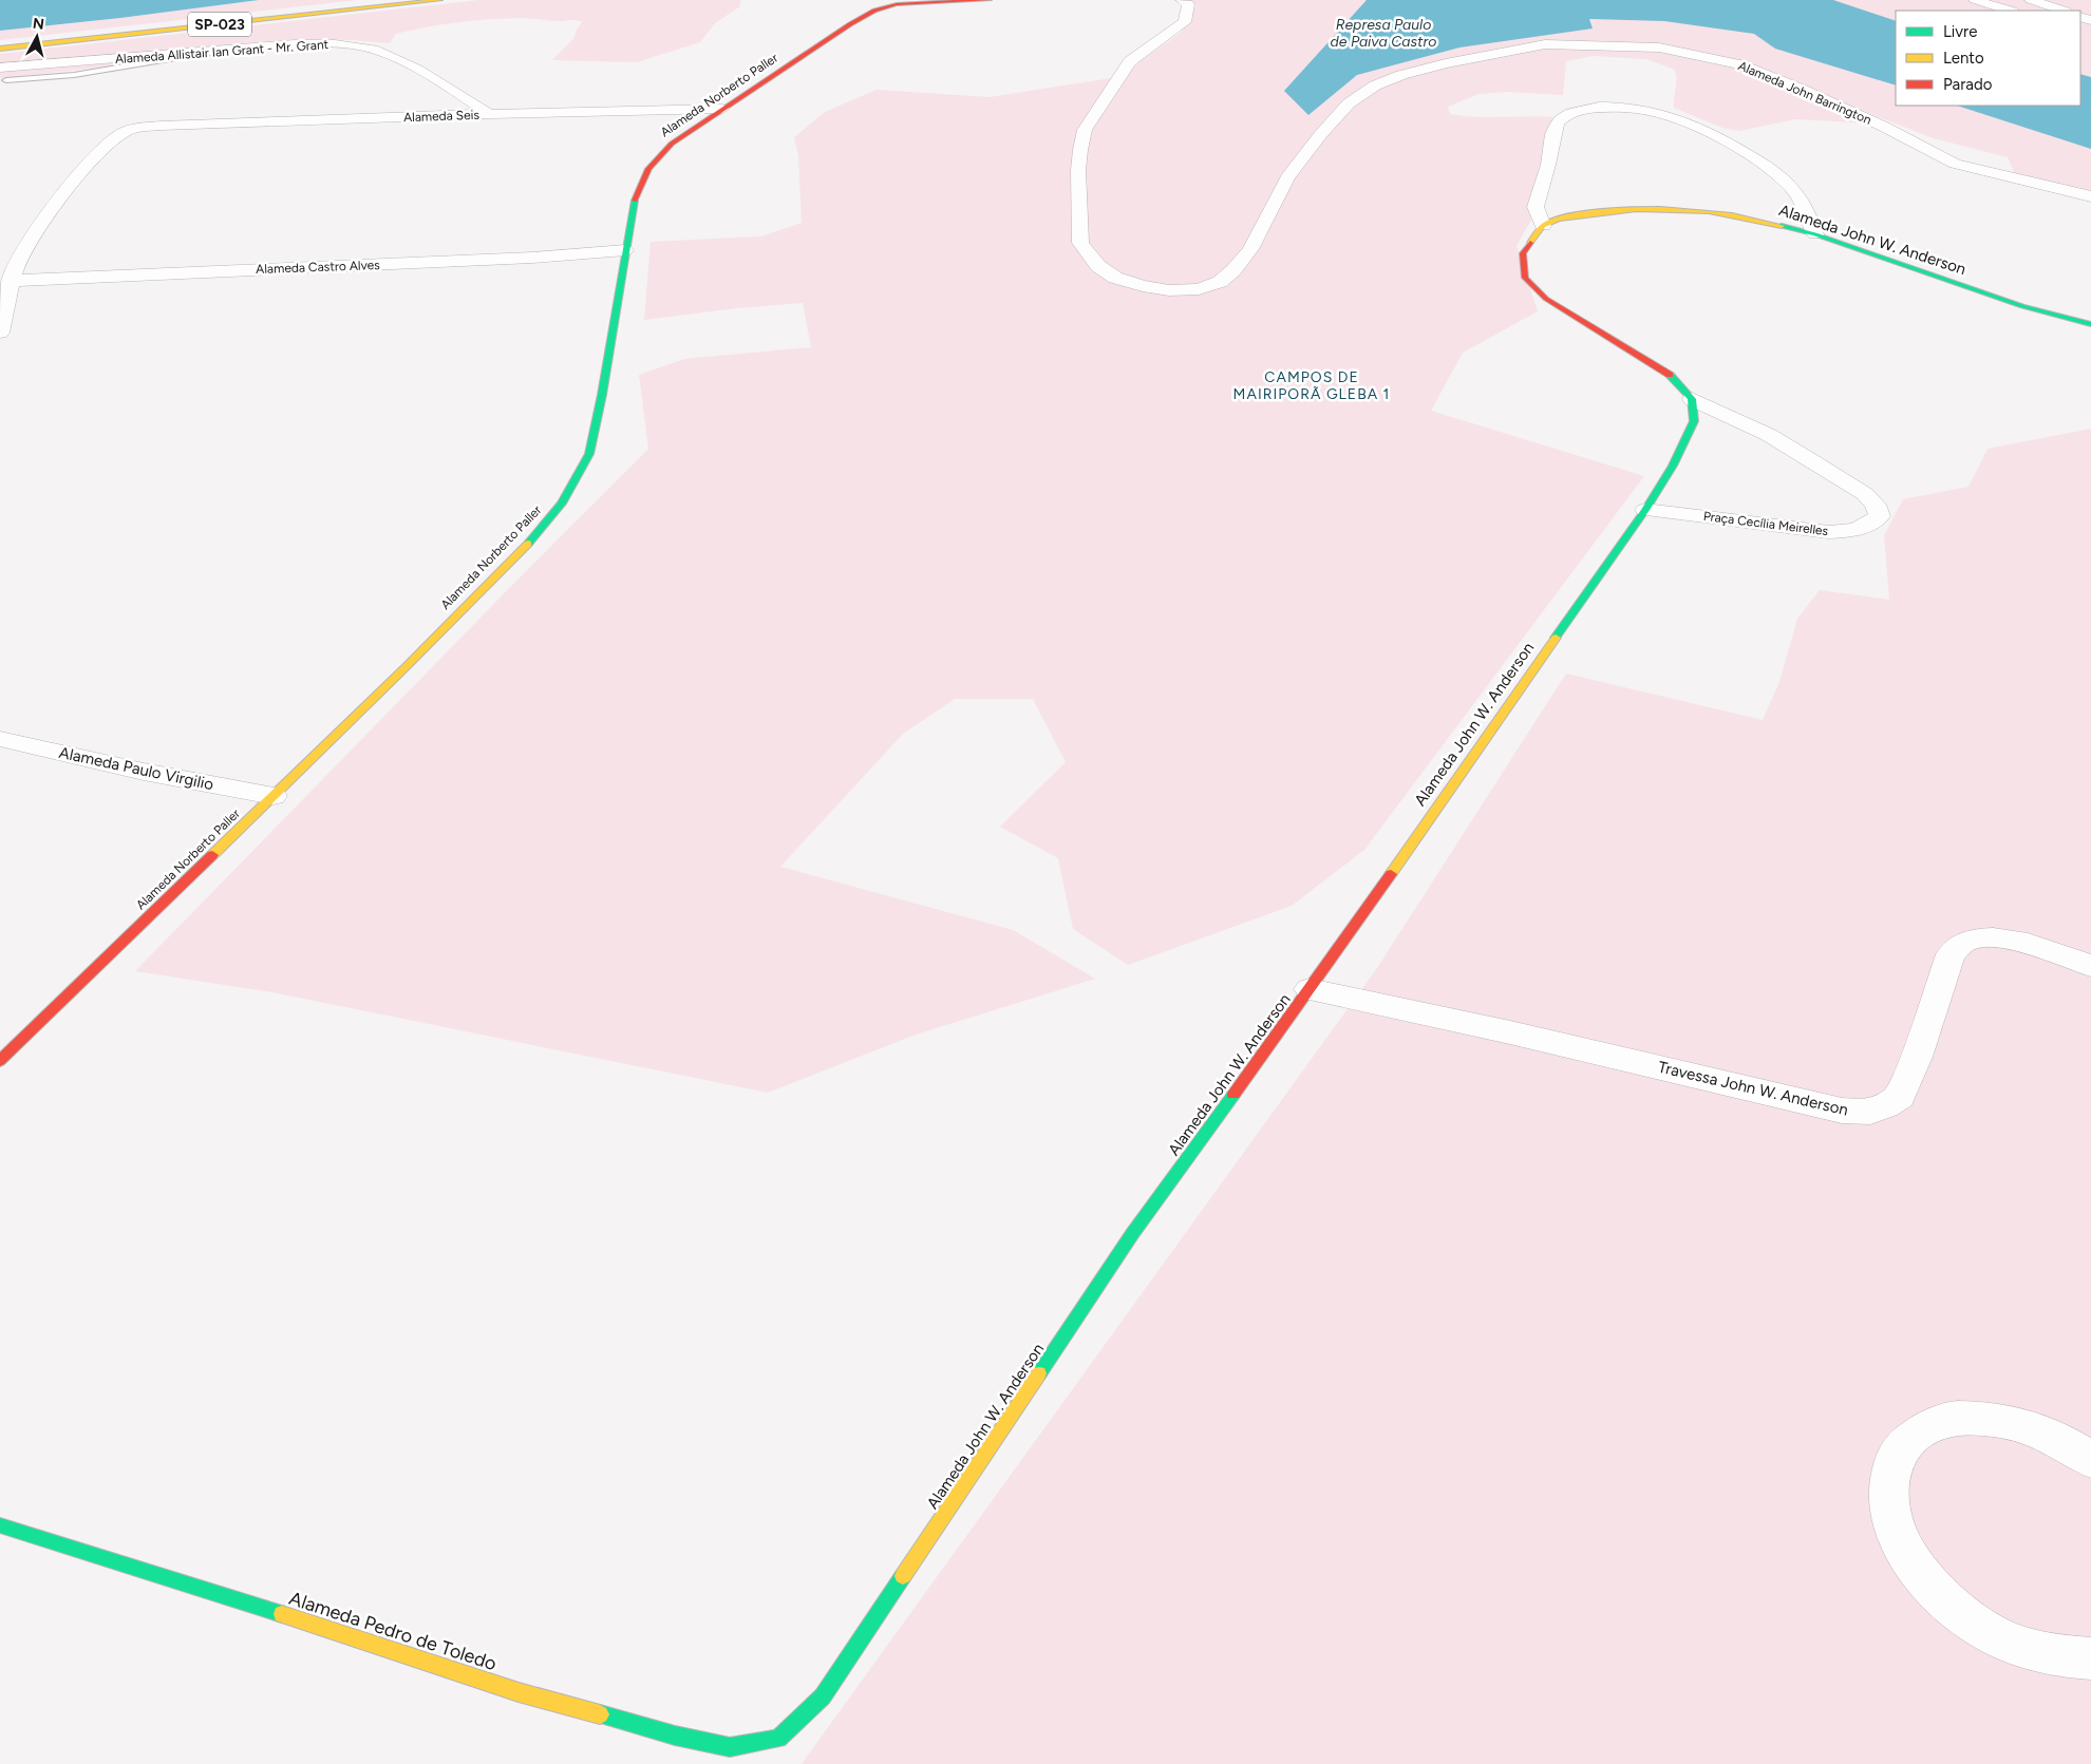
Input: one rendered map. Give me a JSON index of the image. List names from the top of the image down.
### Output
{
  "streets": {
    "street": [
      "SP-023",
      "Alameda Allistair Ian Grant - Mr. Grant",
      "Alameda John Barrington",
      "Alameda Norberto Paller",
      "Alameda Seis",
      "Alameda John W. Anderson",
      "Alameda Castro Alves",
      "Praça Cecília Meirelles",
      "Alameda Paulo Virgilio",
      "Travessa John W. Anderson",
      "Alameda Pedro de Toledo"
    ]
  },
  "crossings": [
    ["Alameda Allistair Ian Grant - Mr. Grant", "Alameda Seis"],
    ["Alameda Norberto Paller", "Alameda Seis"],
    ["Alameda Norberto Paller", "Alameda Castro Alves"],
    ["Alameda Norberto Paller", "Alameda Paulo Virgilio"],
    ["Alameda Seis", "Alameda Castro Alves"],
    ["Alameda John W. Anderson", "Praça Cecília Meirelles"],
    ["Alameda John W. Anderson", "Travessa John W. Anderson"],
    ["Alameda John W. Anderson", "Alameda Pedro de Toledo"]
  ],
  "districts": ["CAMPOS DE MAIRIPORÃ GLEBA 1"],
  "water": ["Represa Paulo de Paiva Castro"],
  "legend": ["Livre", "Lento", "Parado"],
  "north": "top"
}
